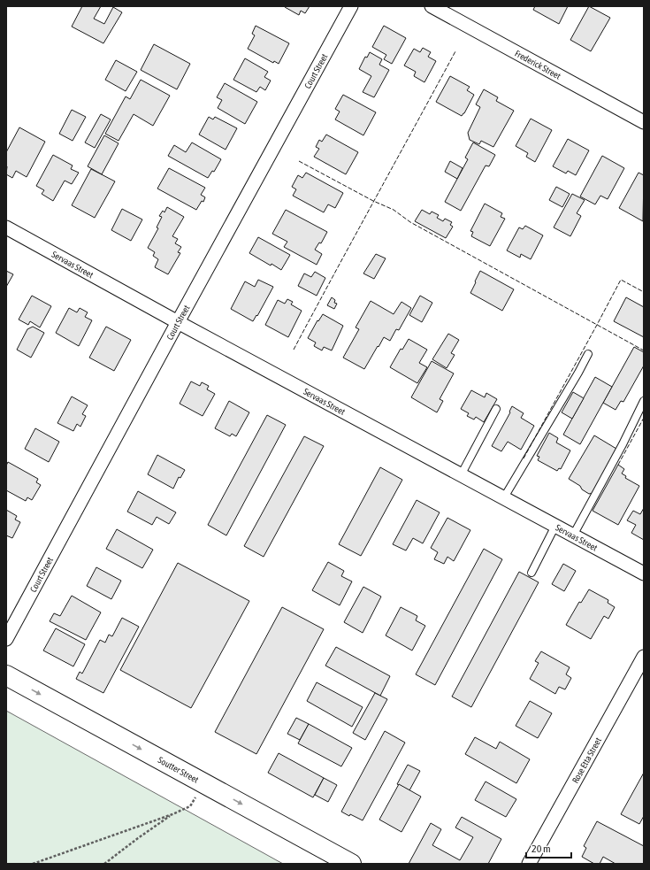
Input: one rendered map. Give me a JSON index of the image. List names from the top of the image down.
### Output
{
  "streets": {
    "main road": ["Soutter Street"],
    "street": [
      "Frederick Street",
      "Court Street",
      "Servaas Street",
      "Rose Etta Street"
    ]
  },
  "crossings": [
    ["Court Street", "Servaas Street"]
  ],
  "one_way": ["Soutter Street"],
  "scale_bar": "20 m"
}
